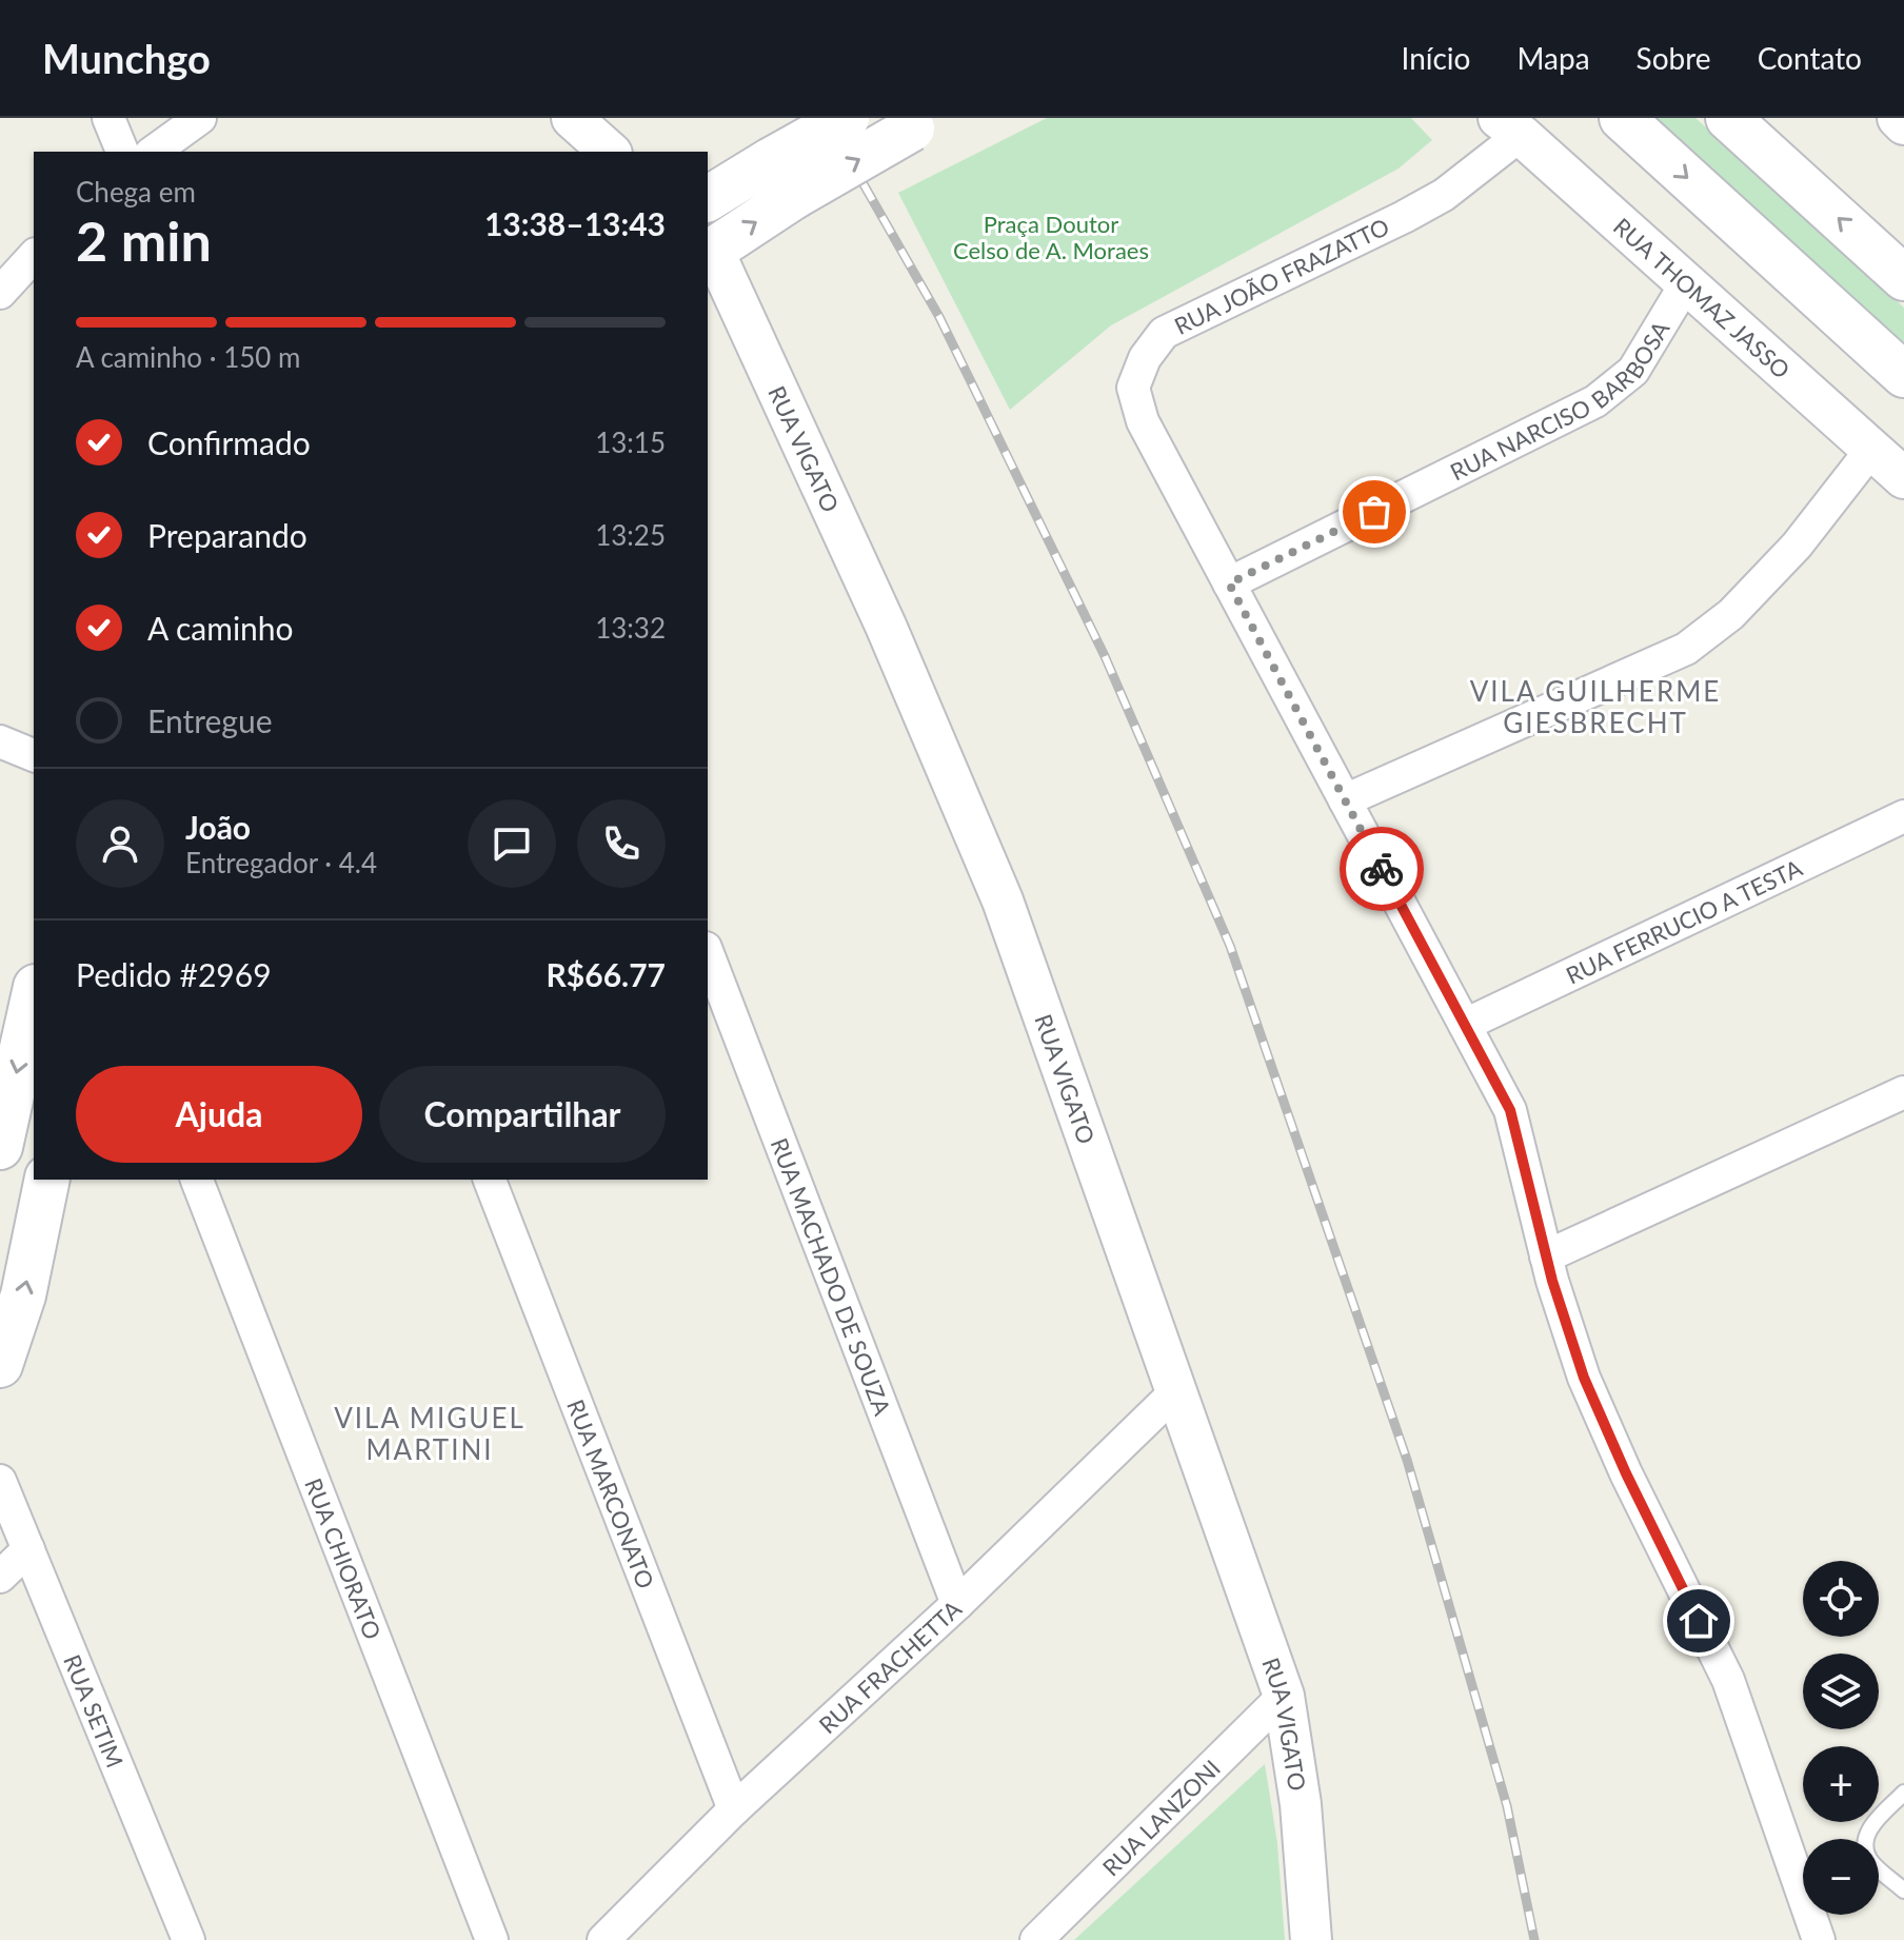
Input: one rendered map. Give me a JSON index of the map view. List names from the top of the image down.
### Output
{
  "streets": {
    "street": [
      "RUA JOÃO FRAZATTO",
      "RUA THOMAZ JASSO",
      "RUA NARCISO BARBOSA",
      "RUA VIGATO",
      "RUA FERRUCIO A TESTA",
      "RUA MACHADO DE SOUZA",
      "RUA MARCONATO",
      "RUA CHIORATO",
      "RUA FRACHETTA",
      "RUA SETIM",
      "RUA LANZONI"
    ]
  },
  "crossings": [
    ["RUA JOÃO FRAZATTO", "RUA THOMAZ JASSO"],
    ["RUA JOÃO FRAZATTO", "RUA NARCISO BARBOSA"],
    ["RUA JOÃO FRAZATTO", "RUA FERRUCIO A TESTA"],
    ["RUA THOMAZ JASSO", "RUA NARCISO BARBOSA"],
    ["RUA VIGATO", "RUA FRACHETTA"],
    ["RUA VIGATO", "RUA LANZONI"],
    ["RUA MACHADO DE SOUZA", "RUA FRACHETTA"],
    ["RUA MARCONATO", "RUA FRACHETTA"]
  ],
  "districts": ["VILA GUILHERME GIESBRECHT", "VILA MIGUEL MARTINI"],
  "parks": ["Praça Doutor Celso de A. Moraes"],
  "page": {
    "header": "Munchgo",
    "nav": [
      "Início",
      "Mapa",
      "Sobre",
      "Contato"
    ],
    "heading": ["2 min", "Chega em", "13:38–13:43"],
    "panel": [
      "João",
      "Entregador · 4.4",
      "Pedido #2969",
      "R$66.77"
    ],
    "bar": "A caminho · 150 m",
    "list": [
      ["Confirmado", "13:15"],
      ["Preparando", "13:25"],
      ["A caminho", "13:32"],
      "Entregue"
    ],
    "buttons": ["Ajuda", "Compartilhar"],
    "map_buttons": ["+", "−"]
  }
}
